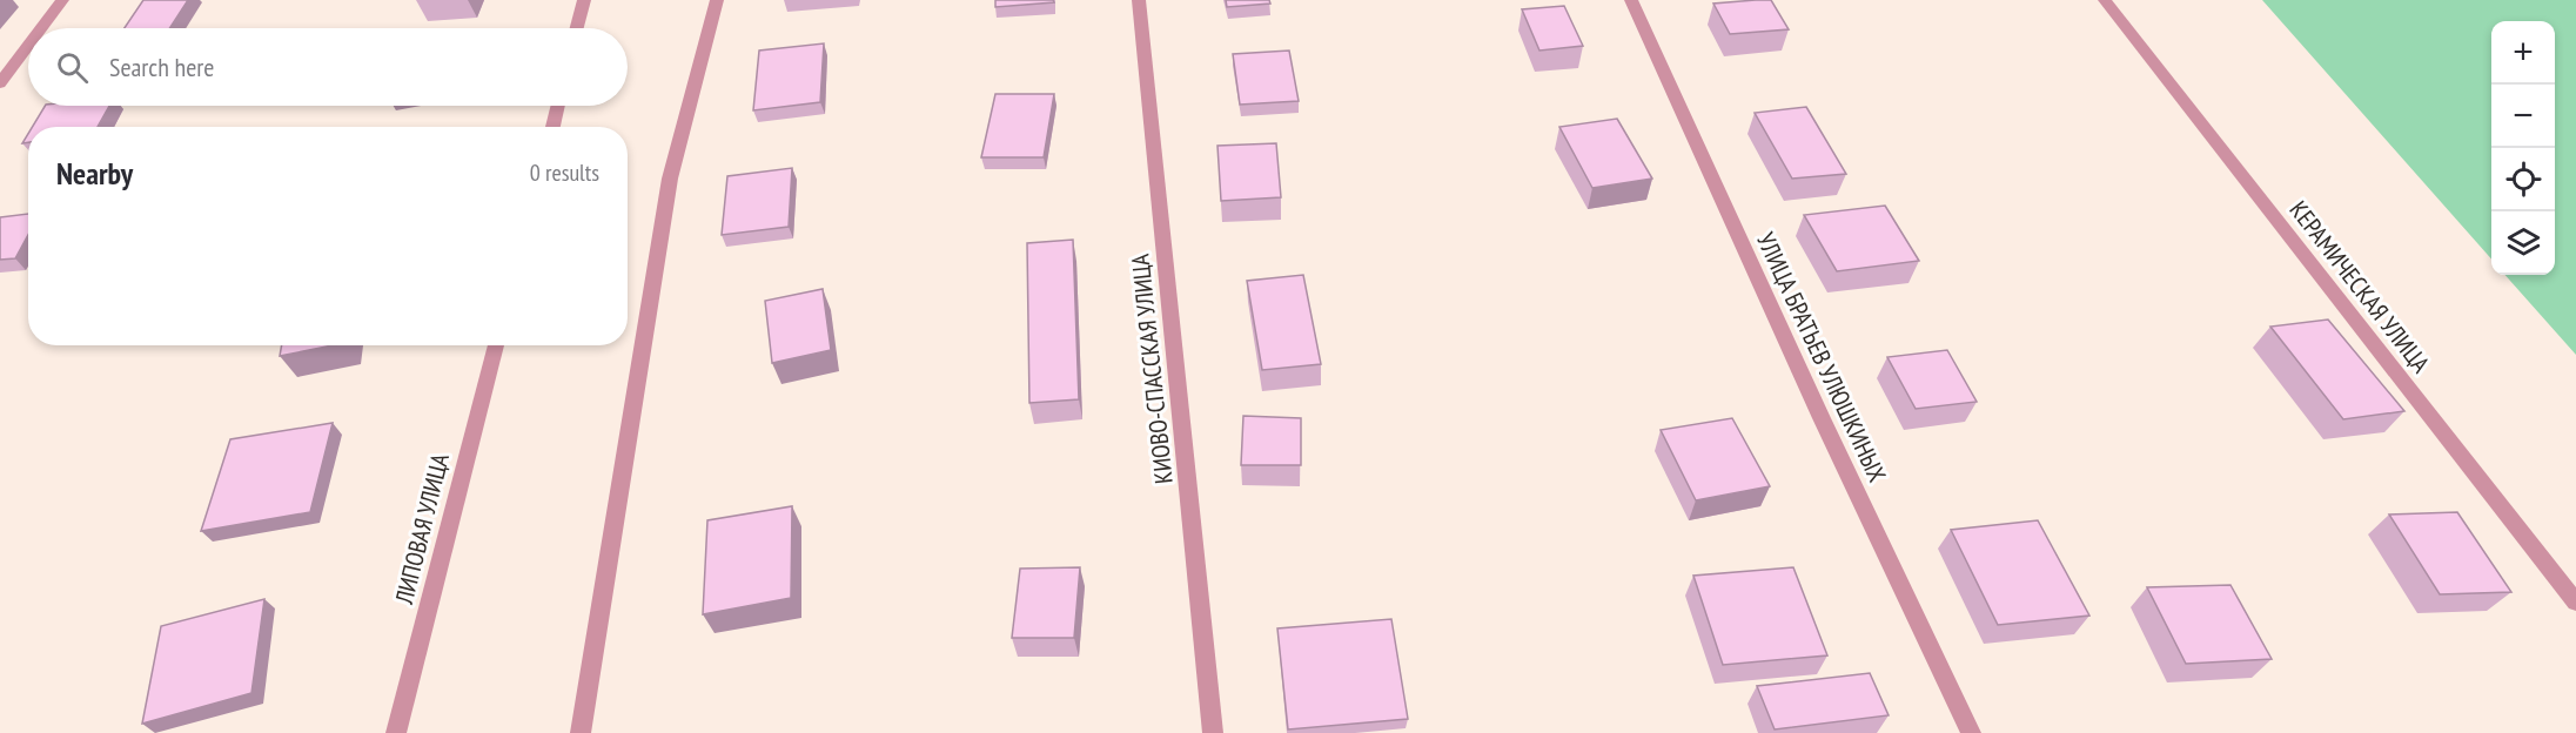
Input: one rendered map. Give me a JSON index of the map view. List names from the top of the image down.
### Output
{
  "streets": {
    "street": [
      "КЕРАМИЧЕСКАЯ УЛИЦА",
      "УЛИЦА БРАТЬЕВ УЛЮШКИНЫХ",
      "КИОВО-СПАССКАЯ УЛИЦА",
      "ЛИПОВАЯ УЛИЦА"
    ]
  },
  "page": {
    "map_buttons": ["+", "−"],
    "search": "Search here",
    "heading": ["Nearby", "0 results"]
  }
}
